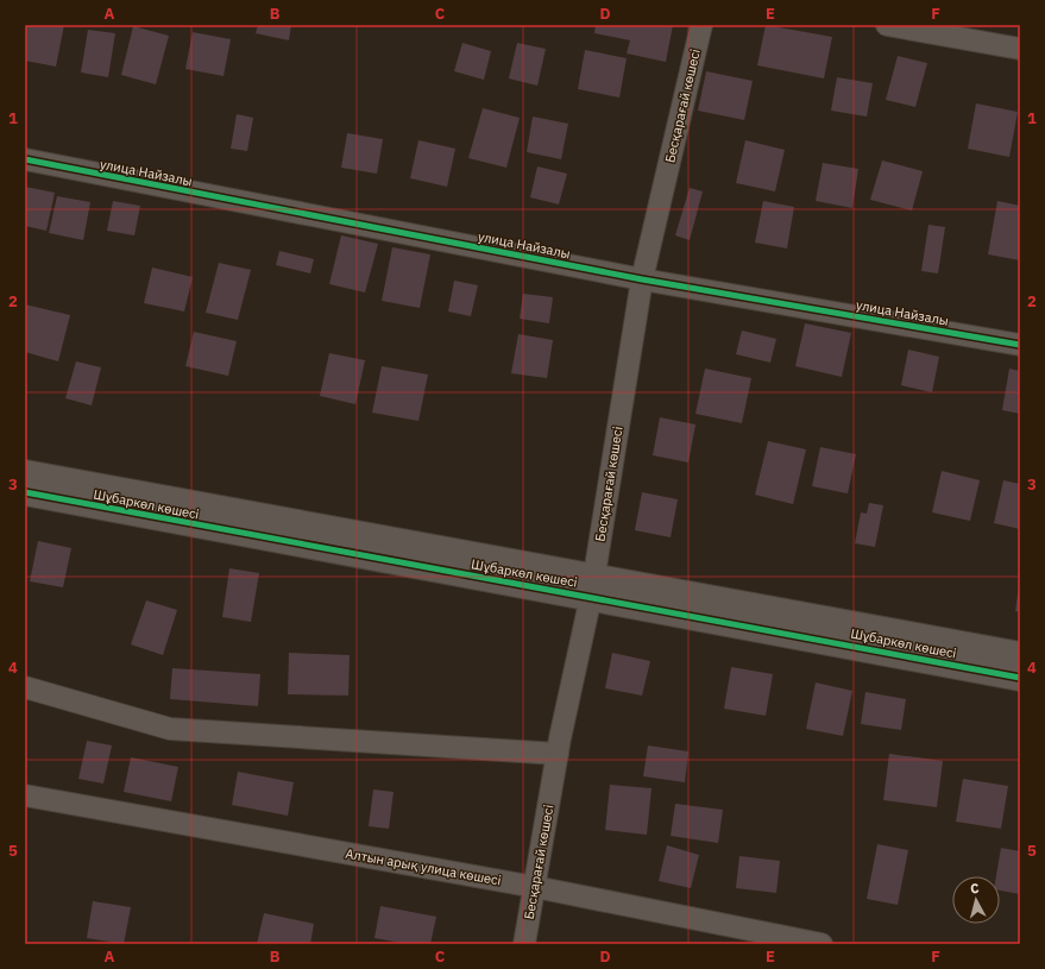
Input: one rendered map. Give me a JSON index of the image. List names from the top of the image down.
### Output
{
  "streets": {
    "street": [
      "Бесқарағай көшесі",
      "улица Найзалы",
      "Шұбаркөл көшесі",
      "Алтын арық улица көшесі"
    ]
  },
  "crossings": [
    ["Бесқарағай көшесі", "улица Найзалы"],
    ["Бесқарағай көшесі", "Шұбаркөл көшесі"],
    ["Бесқарағай көшесі", "Алтын арық улица көшесі"]
  ],
  "north": "top",
  "grid": {
    "columns": [
      "A",
      "B",
      "C",
      "D",
      "E",
      "F"
    ],
    "rows": [
      "1",
      "2",
      "3",
      "4",
      "5"
    ]
  }
}
